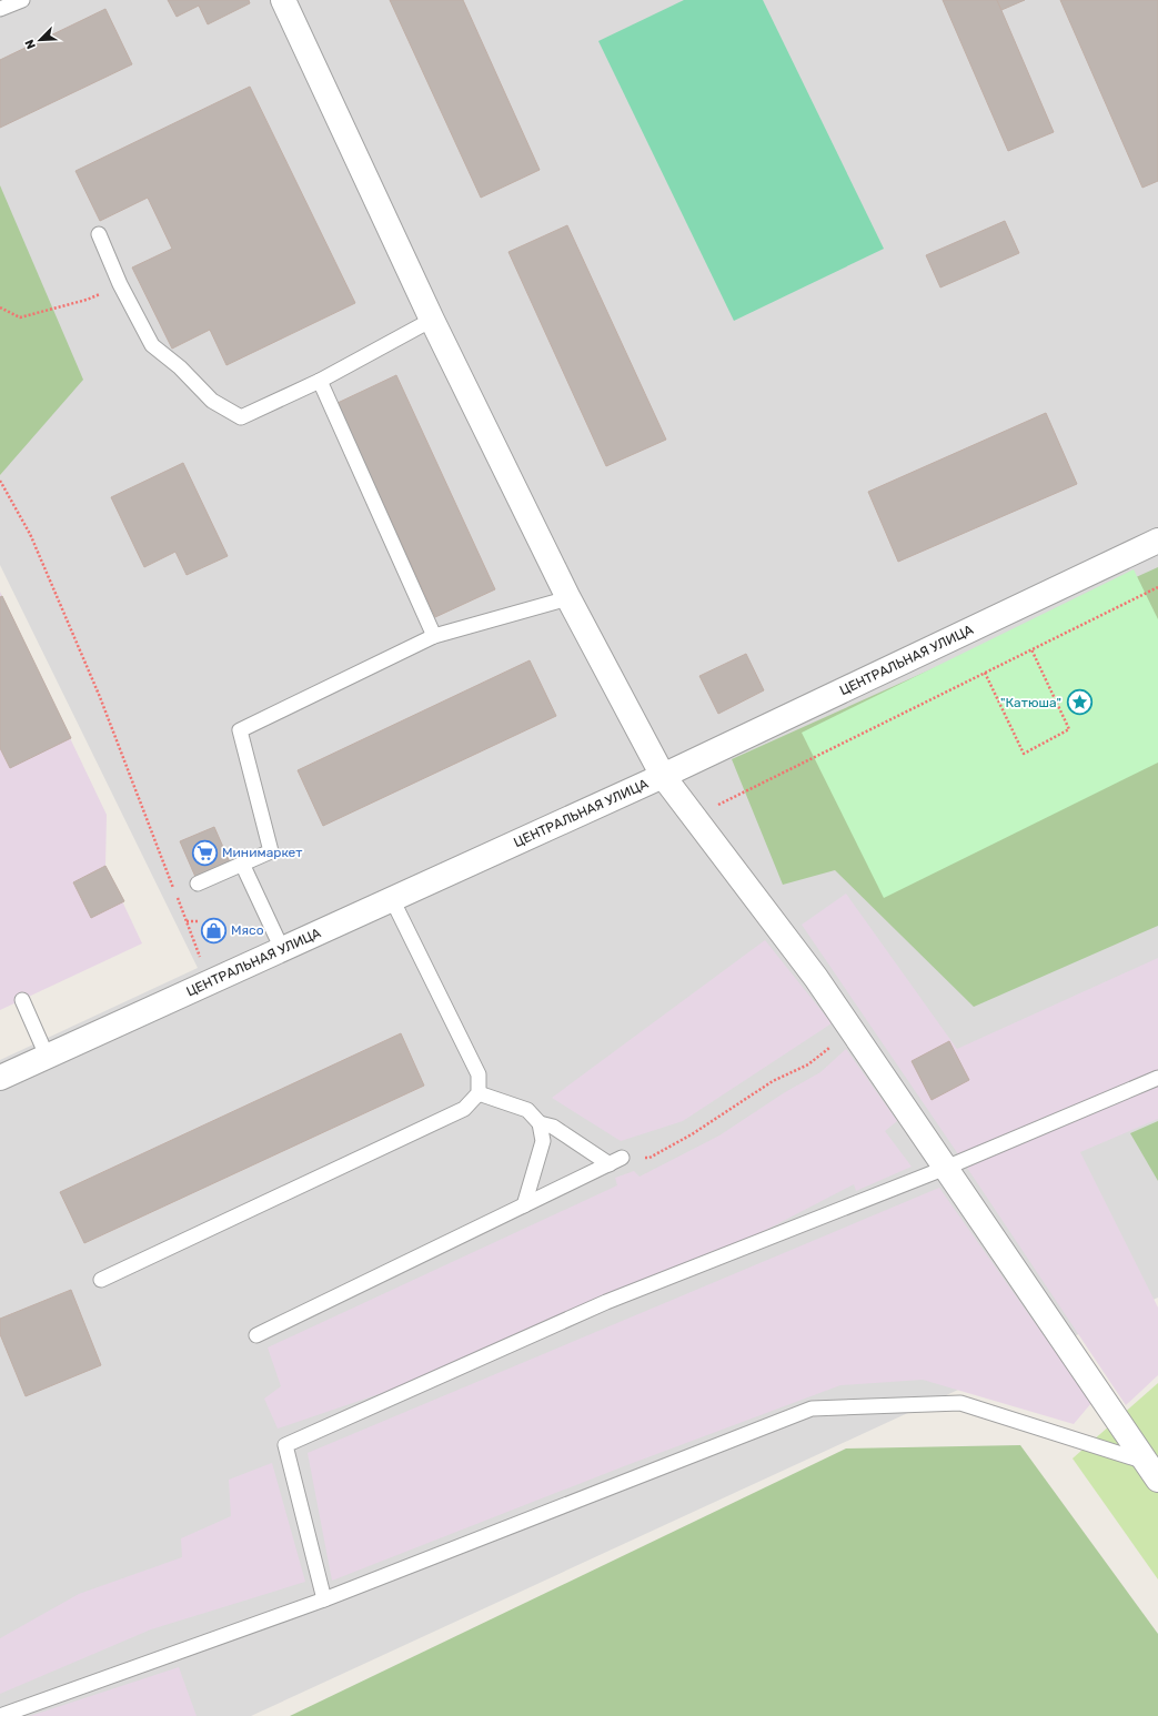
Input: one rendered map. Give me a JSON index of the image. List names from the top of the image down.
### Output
{
  "streets": {
    "street": ["ЦЕНТРАЛЬНАЯ УЛИЦА"]
  },
  "places": {
    "place": ["\"Катюша\""],
    "supermarket": ["Минимаркет"],
    "shop": ["Мясо"]
  },
  "north": "bottom left"
}
